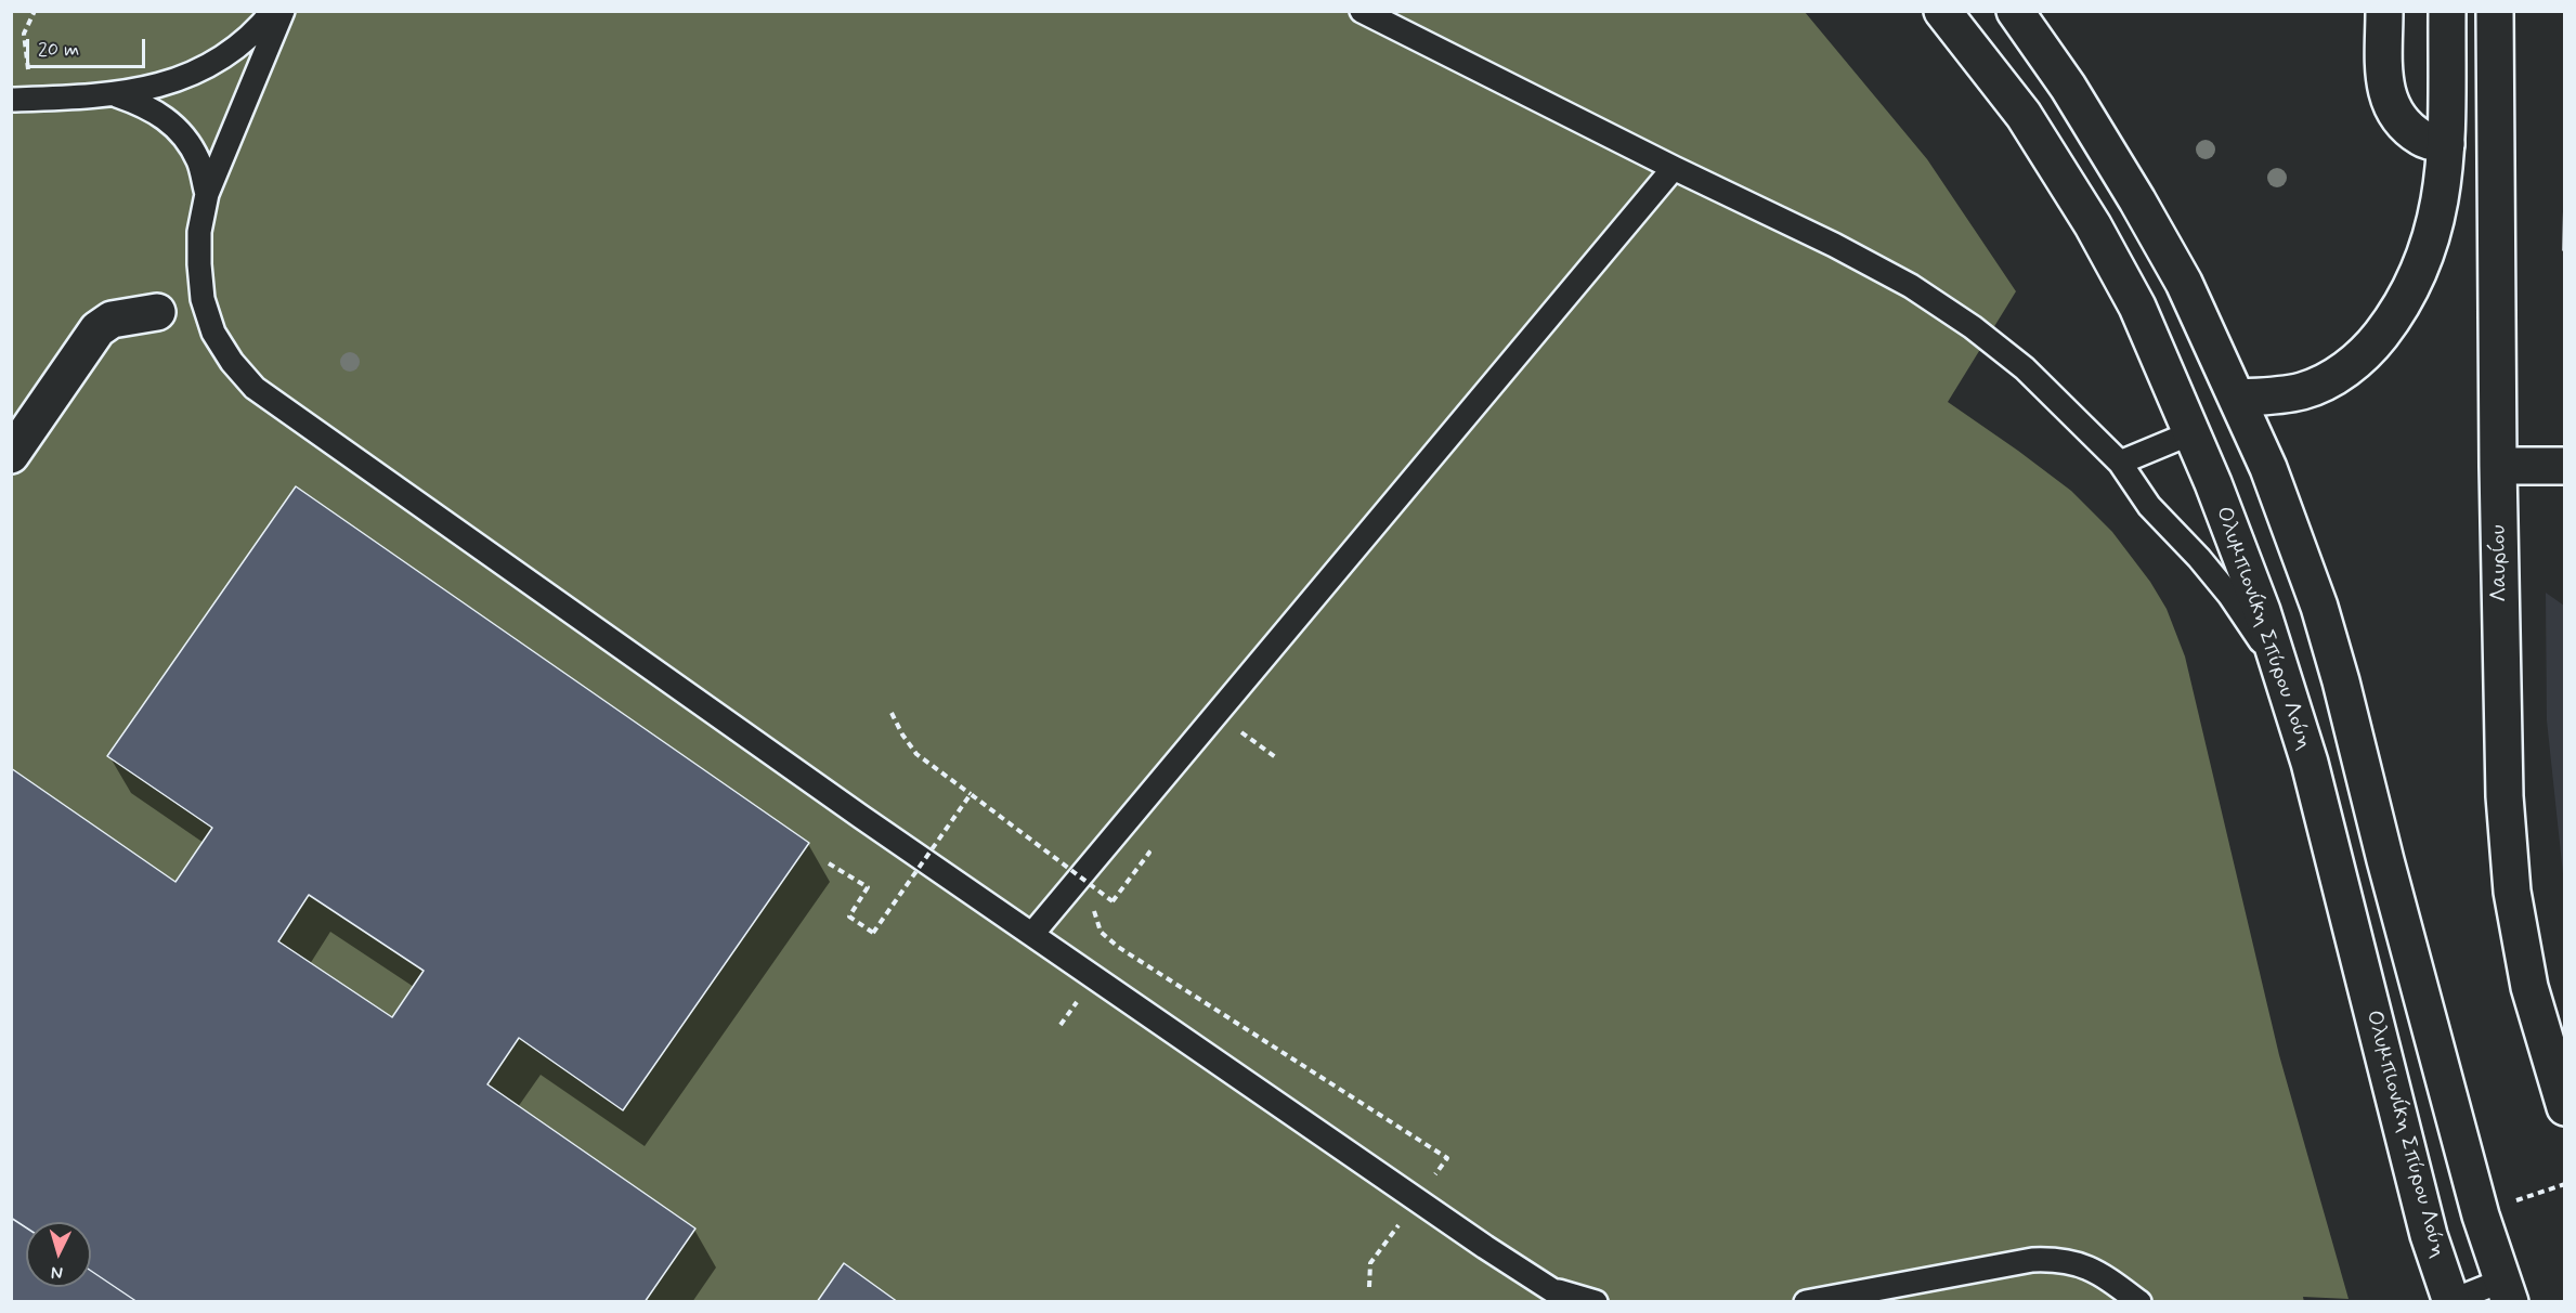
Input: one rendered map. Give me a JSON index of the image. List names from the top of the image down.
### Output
{
  "streets": {
    "main road": ["Λαυρίου", "Ολυμπιονίκη Σπύρου Λούη"]
  },
  "scale_bar": "20 m",
  "north": "bottom"
}
